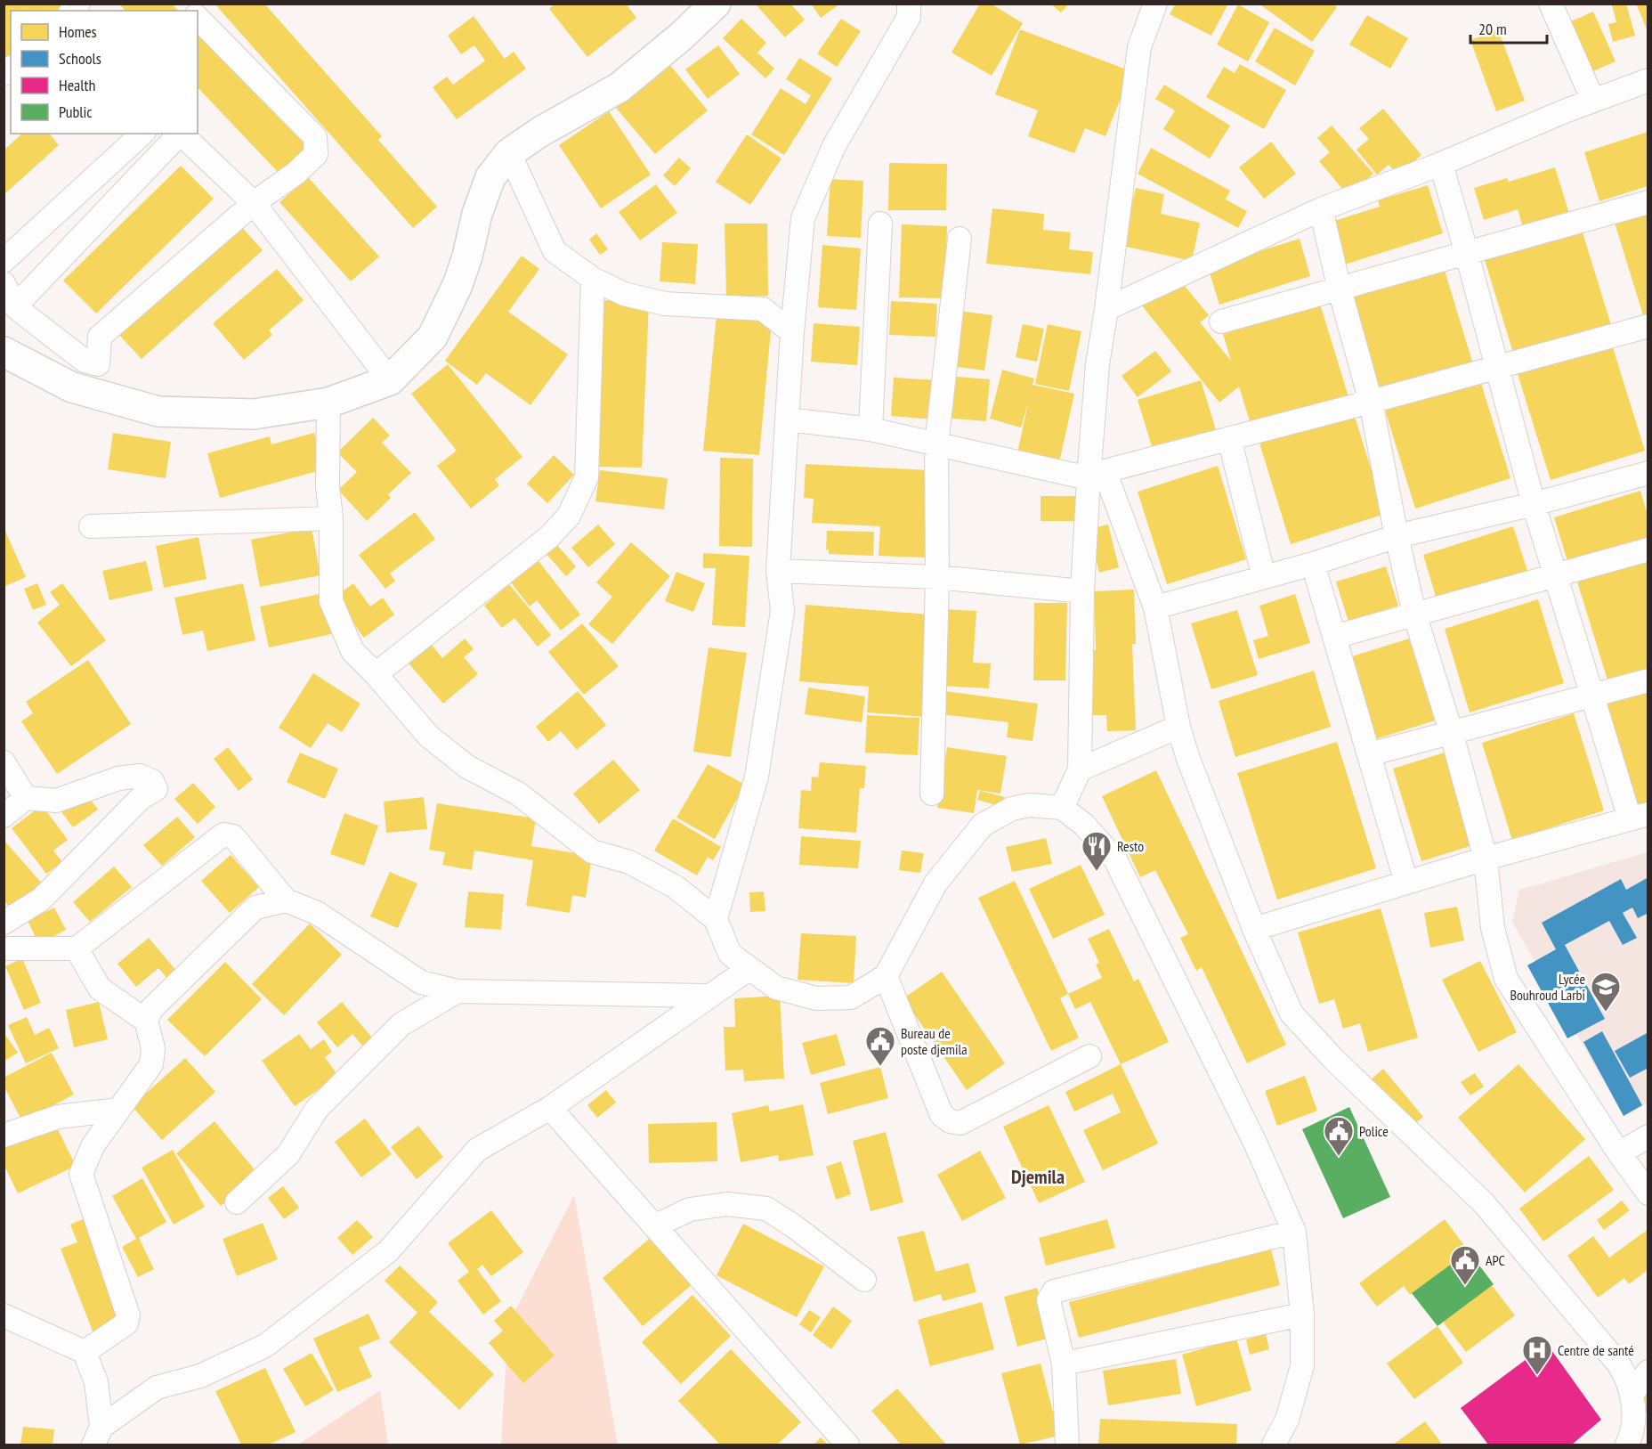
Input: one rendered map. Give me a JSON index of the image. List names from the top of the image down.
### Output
{
  "districts": ["Djemila"],
  "places": {
    "restaurant": ["Resto"],
    "school or university": ["Lycée Bouhroud Larbi"],
    "public building": ["Bureau de poste djemila", "Police", "APC"],
    "hospital": ["Centre de santé"]
  },
  "legend": [
    "Homes",
    "Schools",
    "Health",
    "Public"
  ],
  "scale_bar": "20 m"
}
